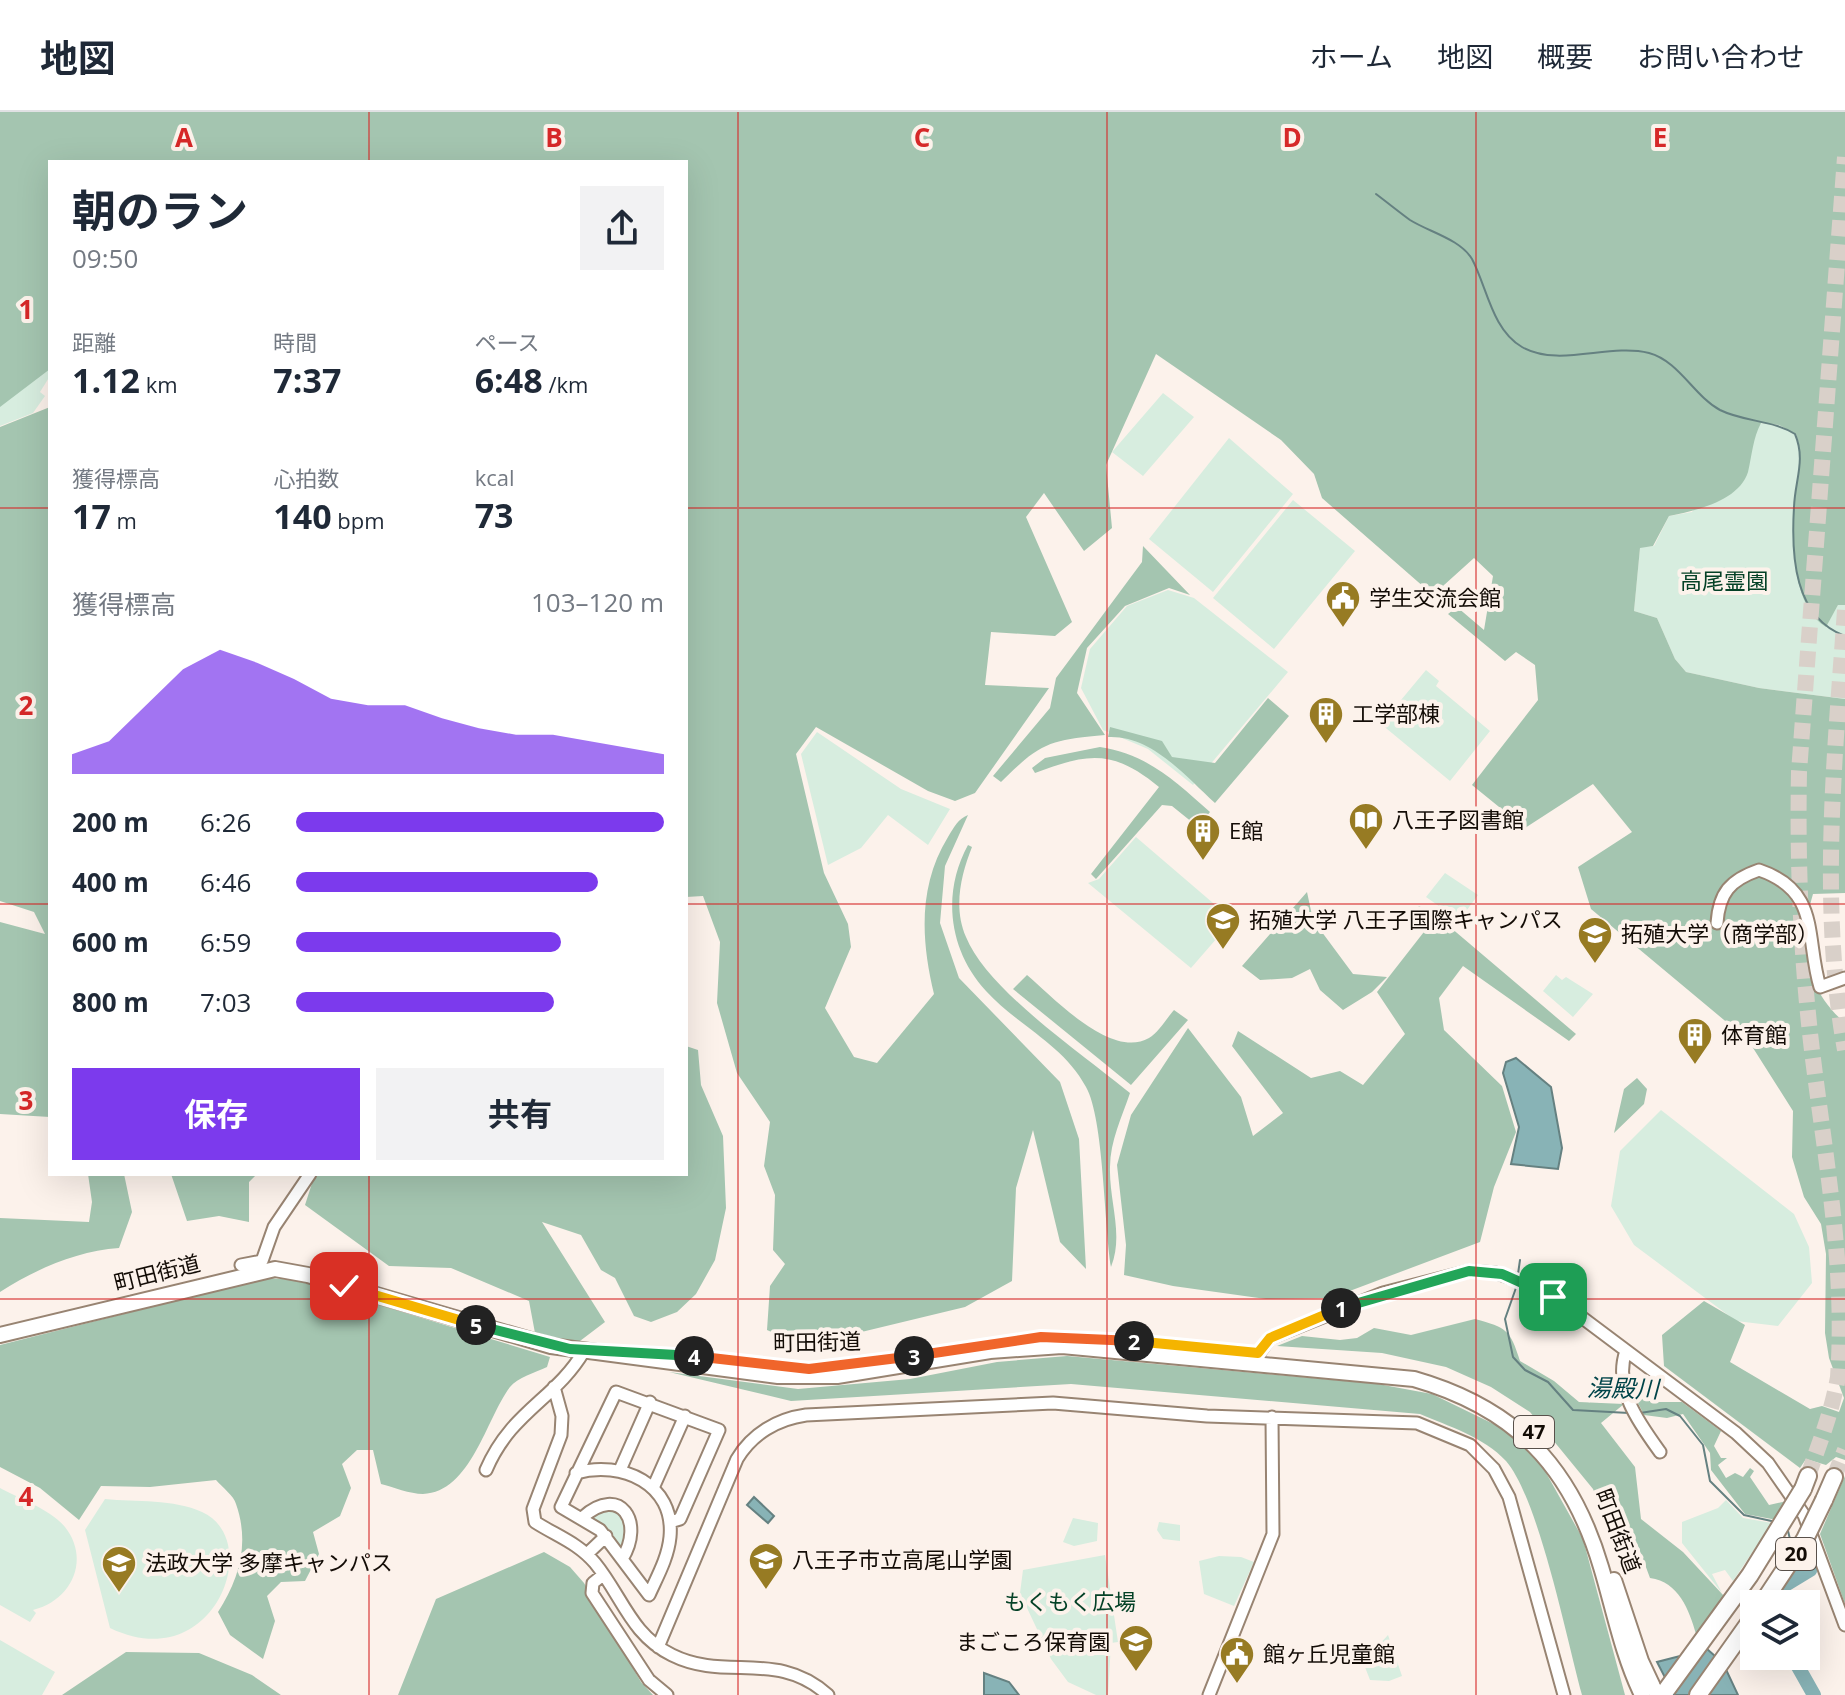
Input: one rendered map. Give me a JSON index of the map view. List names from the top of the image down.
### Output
{
  "streets": {
    "highway": ["20"],
    "main road": ["町田街道", "47"]
  },
  "crossings": [
    ["町田街道", "20"]
  ],
  "water": ["湯殿川"],
  "parks": ["高尾霊園", "もくもく広場"],
  "places": {
    "public building": ["学生交流会館", "館ヶ丘児童館"],
    "building": ["工学部棟", "E館", "体育館"],
    "library": ["八王子図書館"],
    "school or university": [
      "拓殖大学 八王子国際キャンパス",
      "拓殖大学（商学部）",
      "八王子市立高尾山学園",
      "法政大学 多摩キャンパス",
      "まごころ保育園"
    ]
  },
  "page": {
    "header": "地図",
    "nav": [
      "ホーム",
      "地図",
      "概要",
      "お問い合わせ"
    ],
    "heading": ["朝のラン", "09:50"],
    "stats": [
      ["距離", "1.12 km"],
      ["時間", "7:37"],
      ["ペース", "6:48 /km"],
      ["獲得標高", "17 m"],
      ["心拍数", "140 bpm"],
      ["kcal", "73"]
    ],
    "chart": ["獲得標高", "103–120 m"],
    "list": [
      {
        "name": "200 m",
        "note": "6:26"
      },
      {
        "name": "400 m",
        "note": "6:46"
      },
      {
        "name": "600 m",
        "note": "6:59"
      },
      {
        "name": "800 m",
        "note": "7:03"
      }
    ],
    "buttons": ["保存", "共有"],
    "pins": [
      "1",
      "5",
      "2",
      "3",
      "4"
    ]
  },
  "grid": {
    "columns": [
      "A",
      "B",
      "C",
      "D",
      "E"
    ],
    "rows": [
      "1",
      "2",
      "3",
      "4"
    ]
  }
}
